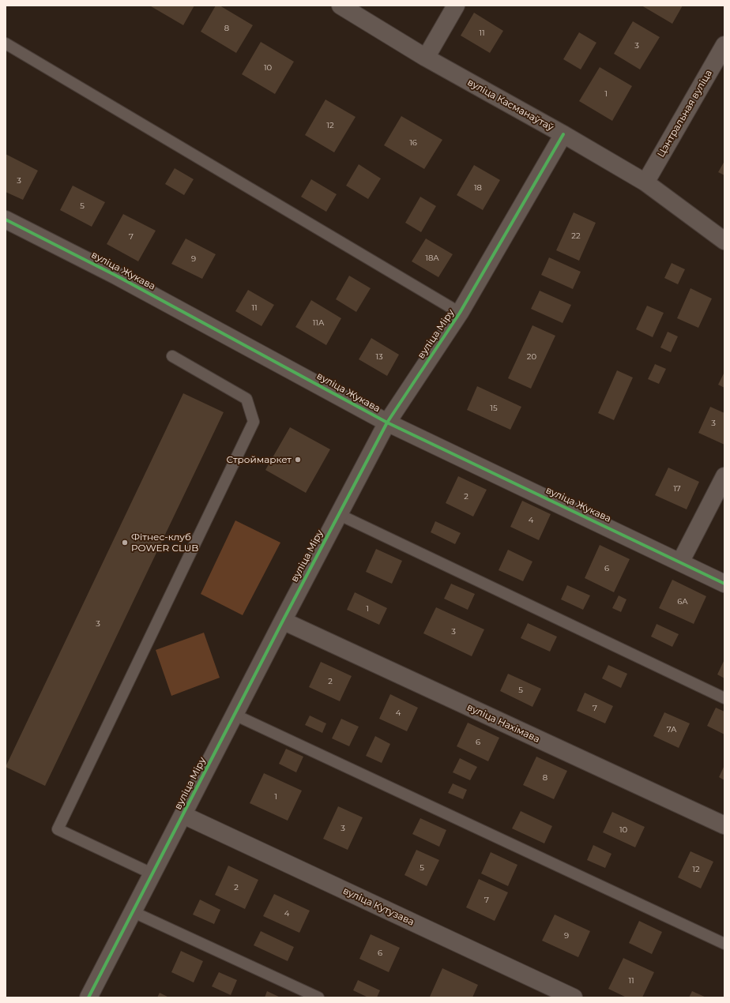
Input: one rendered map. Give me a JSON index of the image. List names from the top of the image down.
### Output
{
  "streets": {
    "street": [
      "вуліца Касманаўтаў",
      "Цэнтральная вуліца",
      "вуліца Жукава",
      "вуліца Міру",
      "вуліца Нахімава",
      "вуліца Кутузава"
    ]
  },
  "crossings": [
    ["вуліца Касманаўтаў", "Цэнтральная вуліца"],
    ["вуліца Касманаўтаў", "вуліца Міру"],
    ["вуліца Жукава", "вуліца Міру"],
    ["вуліца Міру", "вуліца Нахімава"],
    ["вуліца Міру", "вуліца Кутузава"]
  ],
  "places": ["Строймаркет", "Фітнес-клуб POWER CLUB"],
  "house_numbers": [
    "8",
    "11",
    "3",
    "10",
    "1",
    "12",
    "16",
    "3",
    "18",
    "5",
    "22",
    "7",
    "18А",
    "9",
    "11",
    "11А",
    "13",
    "20",
    "15",
    "3",
    "17",
    "2",
    "4",
    "6",
    "6А",
    "1",
    "3",
    "3",
    "2",
    "5",
    "7",
    "4",
    "7А",
    "6",
    "8",
    "1",
    "3",
    "10",
    "5",
    "12",
    "2",
    "7",
    "4",
    "9",
    "6",
    "11"
  ]
}
